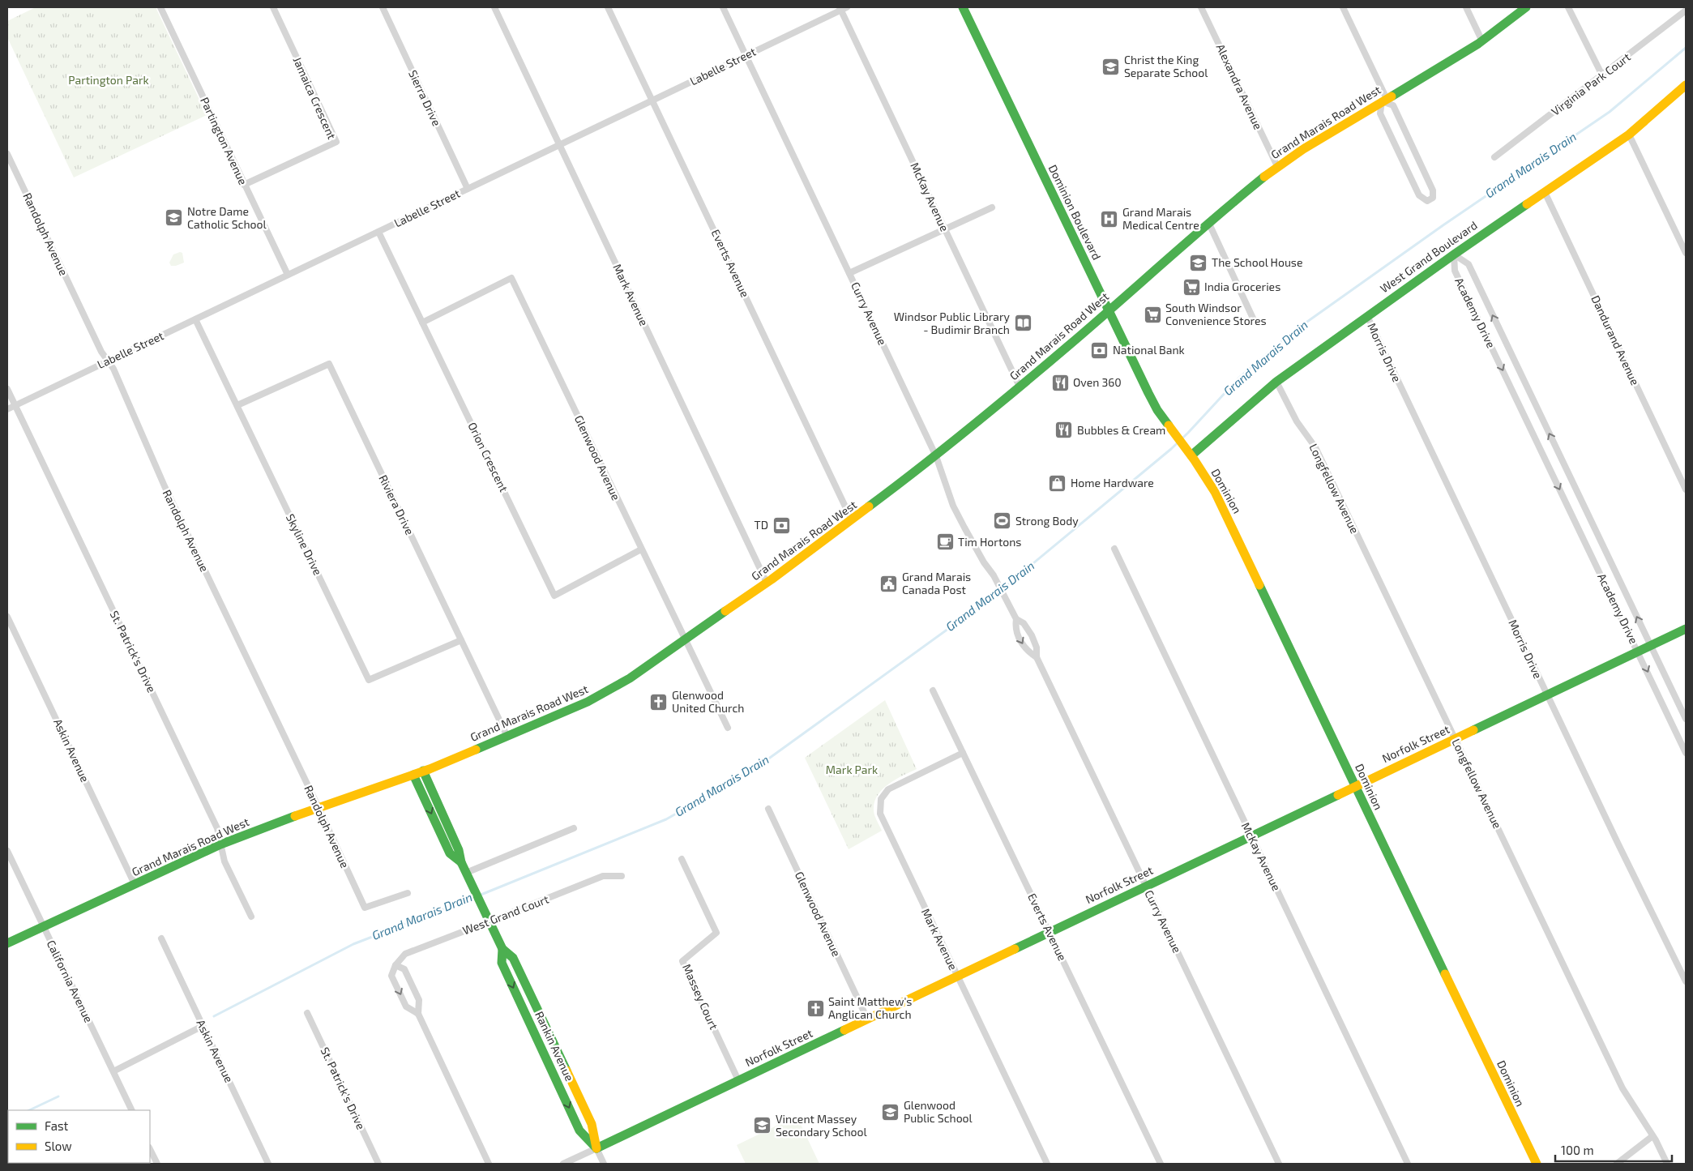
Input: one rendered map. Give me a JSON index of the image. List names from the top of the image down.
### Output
{
  "streets": {
    "street": [
      "Labelle Street",
      "Virginia Park Court",
      "Alexandra Avenue",
      "Jamaica Crescent",
      "Sierra Drive",
      "Grand Marais Road West",
      "Partington Avenue",
      "McKay Avenue",
      "Dominion Boulevard",
      "Randolph Avenue",
      "West Grand Boulevard",
      "Everts Avenue",
      "Mark Avenue",
      "Academy Drive",
      "Curry Avenue",
      "Dandurand Avenue",
      "Morris Drive",
      "Orion Crescent",
      "Glenwood Avenue",
      "Longfellow Avenue",
      "Dominion",
      "Riviera Drive",
      "Skyline Drive",
      "St. Patrick's Drive",
      "Norfolk Street",
      "Askin Avenue",
      "West Grand Court",
      "California Avenue",
      "Massey Court",
      "Rankin Avenue"
    ]
  },
  "crossings": [
    ["Labelle Street", "Sierra Drive"],
    ["Labelle Street", "Partington Avenue"],
    ["Labelle Street", "McKay Avenue"],
    ["Labelle Street", "Randolph Avenue"],
    ["Labelle Street", "Everts Avenue"],
    ["Labelle Street", "Mark Avenue"],
    ["Labelle Street", "Curry Avenue"],
    ["Labelle Street", "Orion Crescent"],
    ["Labelle Street", "Skyline Drive"],
    ["Labelle Street", "St. Patrick's Drive"],
    ["Alexandra Avenue", "Grand Marais Road West"],
    ["Jamaica Crescent", "Partington Avenue"],
    ["Grand Marais Road West", "McKay Avenue"],
    ["Grand Marais Road West", "Dominion Boulevard"],
    ["Grand Marais Road West", "Randolph Avenue"],
    ["Grand Marais Road West", "Everts Avenue"],
    ["Grand Marais Road West", "Mark Avenue"],
    ["Grand Marais Road West", "Curry Avenue"],
    ["Grand Marais Road West", "Glenwood Avenue"],
    ["Grand Marais Road West", "Riviera Drive"],
    ["Grand Marais Road West", "St. Patrick's Drive"],
    ["Grand Marais Road West", "Askin Avenue"],
    ["Grand Marais Road West", "California Avenue"],
    ["Grand Marais Road West", "Rankin Avenue"],
    ["McKay Avenue", "Norfolk Street"],
    ["Dominion Boulevard", "Dominion"],
    ["West Grand Boulevard", "Academy Drive"],
    ["West Grand Boulevard", "Dandurand Avenue"],
    ["West Grand Boulevard", "Morris Drive"],
    ["West Grand Boulevard", "Longfellow Avenue"],
    ["West Grand Boulevard", "Dominion"],
    ["Everts Avenue", "Mark Avenue"],
    ["Everts Avenue", "Norfolk Street"],
    ["Mark Avenue", "Norfolk Street"],
    ["Academy Drive", "Norfolk Street"],
    ["Curry Avenue", "Norfolk Street"],
    ["Morris Drive", "Norfolk Street"],
    ["Orion Crescent", "Glenwood Avenue"],
    ["Glenwood Avenue", "Norfolk Street"],
    ["Longfellow Avenue", "Norfolk Street"],
    ["Dominion", "Norfolk Street"],
    ["Riviera Drive", "Skyline Drive"],
    ["Norfolk Street", "Massey Court"],
    ["Norfolk Street", "Rankin Avenue"],
    ["West Grand Court", "Rankin Avenue"]
  ],
  "water": ["Grand Marais Drain"],
  "parks": ["Partington Park", "Mark Park"],
  "places": {
    "school or university": [
      "Christ the King Separate School",
      "Notre Dame Catholic School",
      "The School House",
      "Glenwood Public School",
      "Vincent Massey Secondary School"
    ],
    "hospital": ["Grand Marais Medical Centre"],
    "supermarket": ["India Groceries", "South Windsor Convenience Stores"],
    "library": ["Windsor Public Library - Budimir Branch"],
    "bank": ["National Bank", "TD"],
    "restaurant": ["Oven 360", "Bubbles & Cream"],
    "shop": ["Home Hardware"],
    "sports": ["Strong Body"],
    "cafe": ["Tim Hortons"],
    "public building": ["Grand Marais Canada Post"],
    "church": ["Glenwood United Church", "Saint Matthew's Anglican Church"]
  },
  "legend": ["Fast", "Slow"],
  "scale_bar": "100 m"
}
